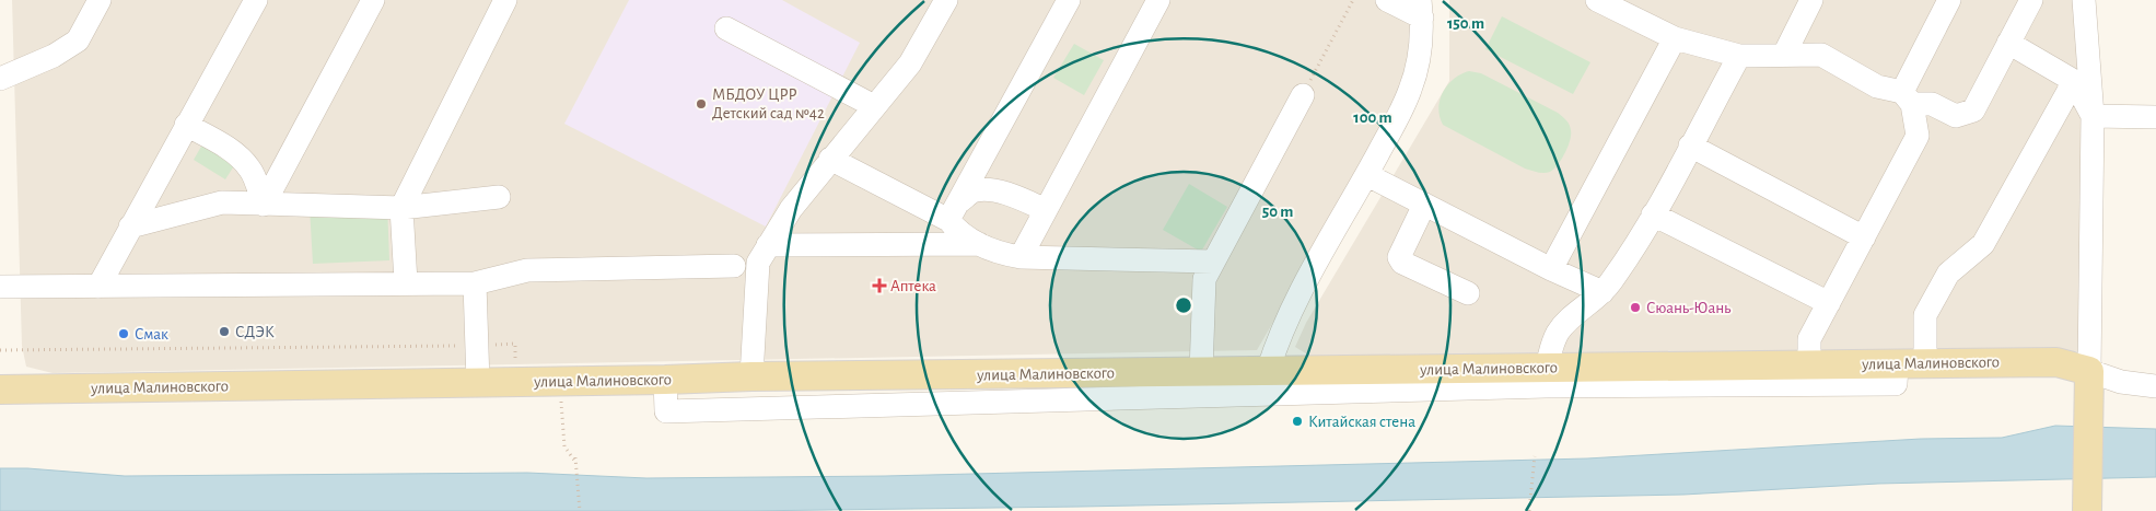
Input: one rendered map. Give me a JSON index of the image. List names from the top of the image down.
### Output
{
  "streets": {
    "main road": ["улица Малиновского"]
  },
  "places": {
    "other": [
      "МБДОУ ЦРР Детский сад №42",
      "Сюань-Юань",
      "СДЭК",
      "Смак",
      "Китайская стена"
    ],
    "health": ["Аптека"]
  },
  "rings": ["150 m", "100 m", "50 m"]
}
